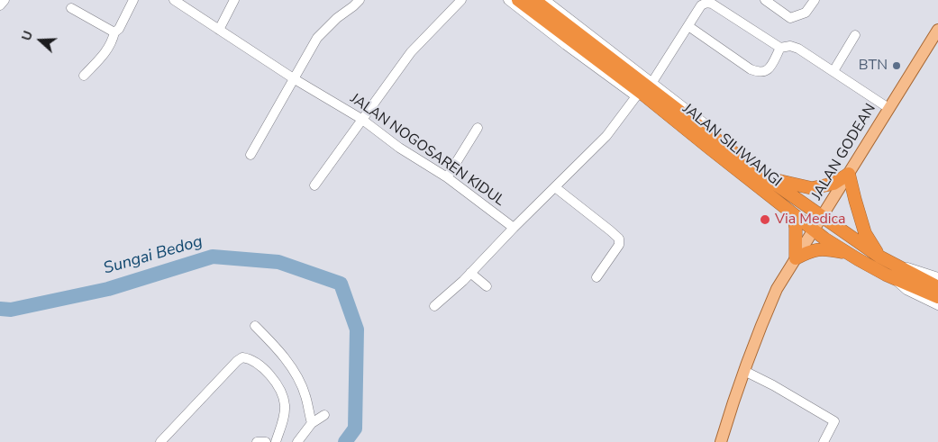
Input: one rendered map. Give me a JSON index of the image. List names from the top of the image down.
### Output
{
  "streets": {
    "highway": ["JALAN SILIWANGI"],
    "main road": ["JALAN GODEAN"],
    "street": ["JALAN NOGOSAREN KIDUL"]
  },
  "crossings": [
    ["JALAN SILIWANGI", "JALAN GODEAN"]
  ],
  "water": ["Sungai Bedog"],
  "places": ["BTN", "Via Medica"],
  "north": "left"
}
